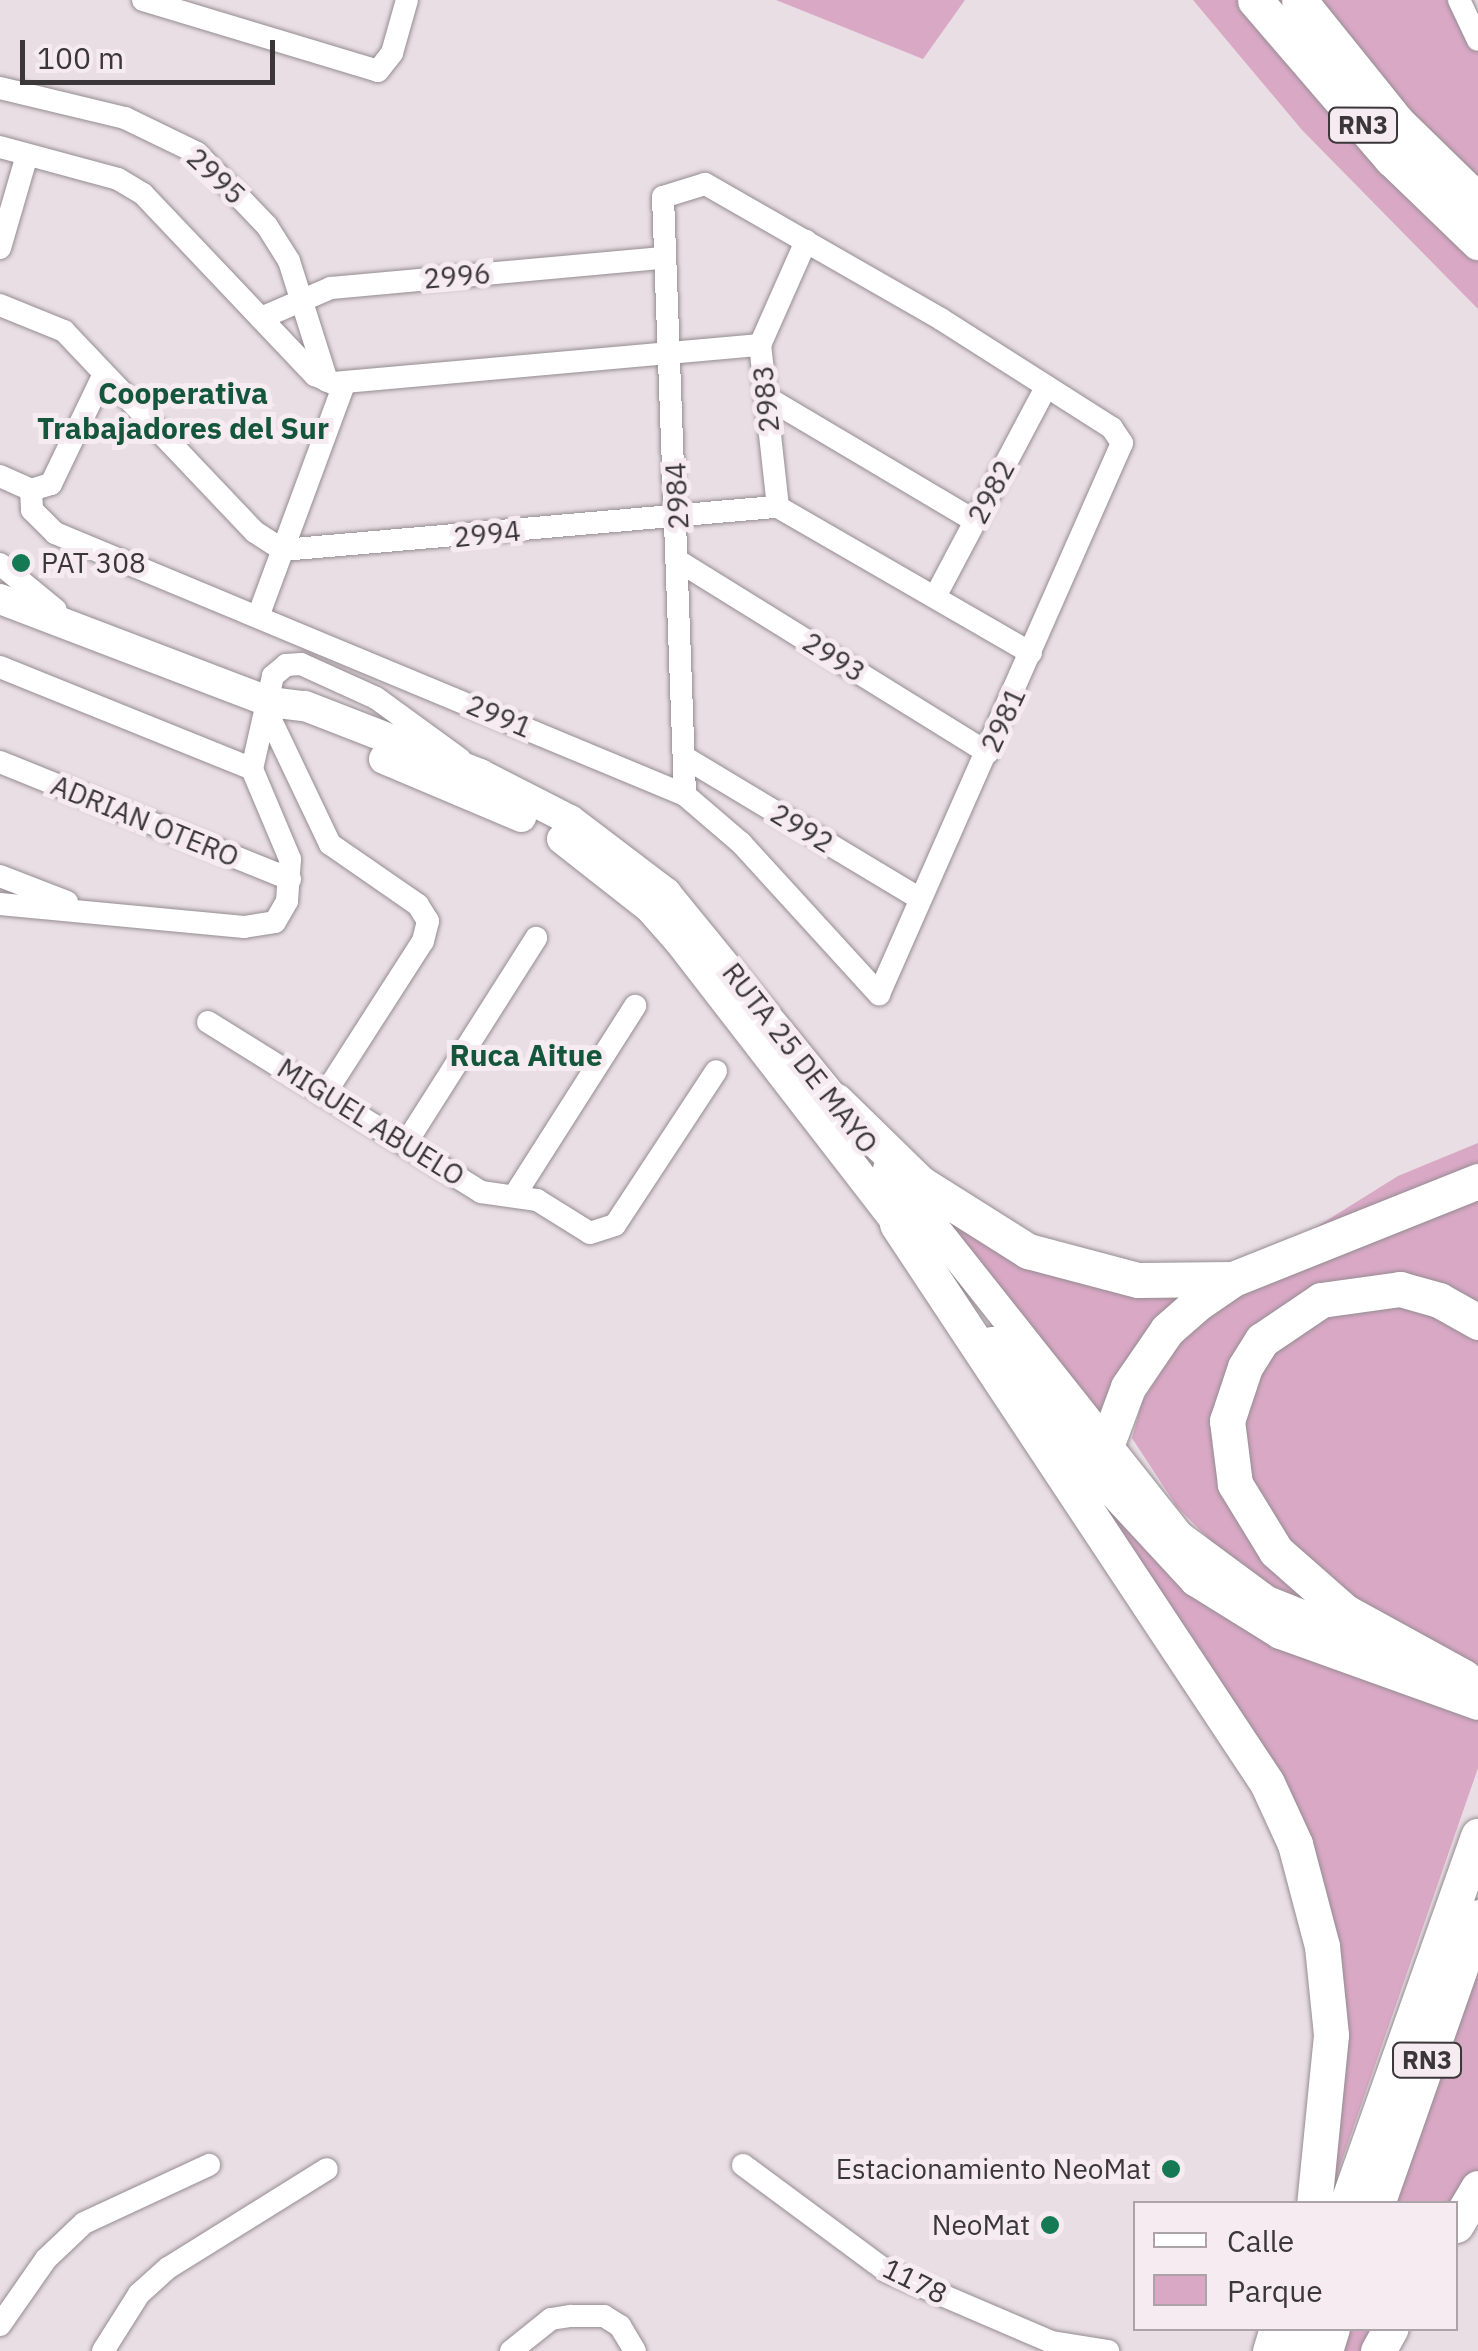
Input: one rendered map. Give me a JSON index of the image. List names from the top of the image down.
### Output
{
  "streets": {
    "highway": ["RN3"],
    "main road": ["RUTA 25 DE MAYO"],
    "street": [
      "2995",
      "2996",
      "2983",
      "2982",
      "2984",
      "2994",
      "2993",
      "2991",
      "2981",
      "ADRIAN OTERO",
      "2992",
      "MIGUEL ABUELO",
      "1178"
    ]
  },
  "crossings": [
    ["2995", "2996"],
    ["2996", "2984"],
    ["2983", "2984"],
    ["2983", "2994"],
    ["2982", "2981"],
    ["2984", "2994"],
    ["2984", "2993"],
    ["2984", "2991"],
    ["2984", "2992"],
    ["2993", "2981"],
    ["2991", "2981"],
    ["2981", "2992"]
  ],
  "districts": ["Cooperativa Trabajadores del Sur", "Ruca Aitue"],
  "places": ["PAT 308", "Estacionamiento NeoMat", "NeoMat"],
  "legend": ["Calle", "Parque"],
  "scale_bar": "100 m"
}
